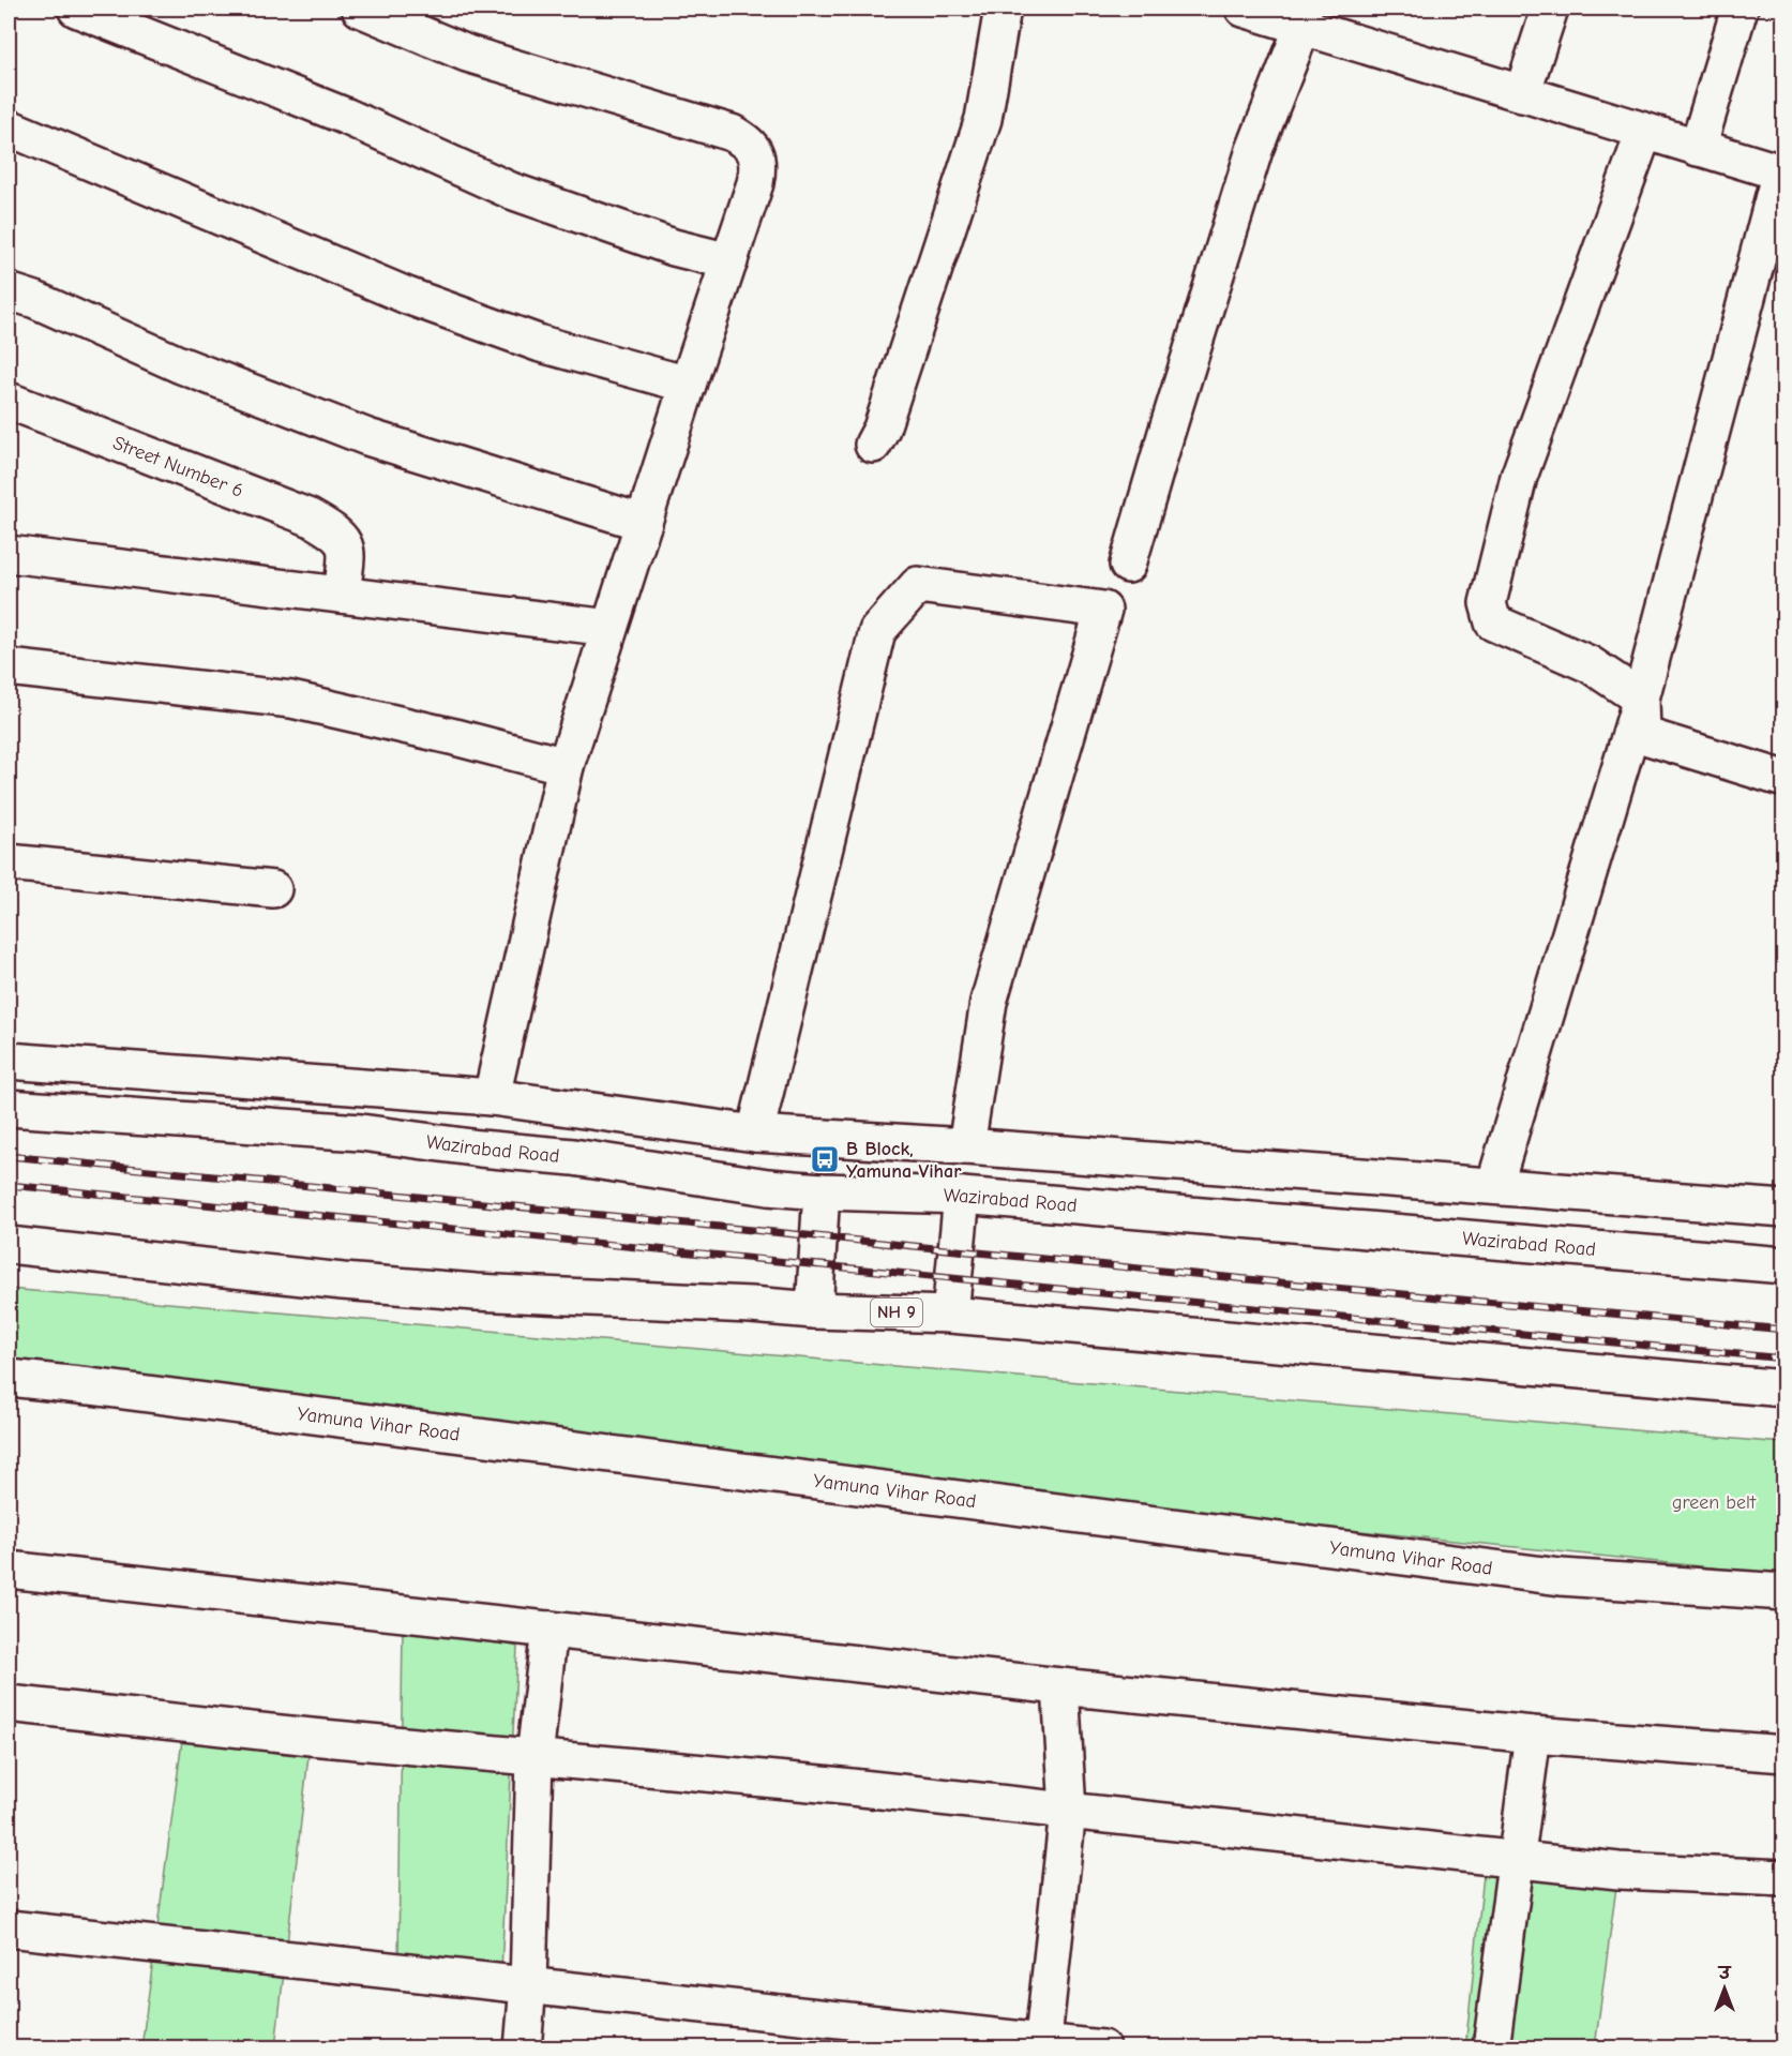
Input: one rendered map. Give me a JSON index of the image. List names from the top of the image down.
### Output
{
  "streets": {
    "main road": [
      "Street Number 6",
      "Wazirabad Road",
      "NH 9",
      "Yamuna Vihar Road"
    ]
  },
  "parks": ["green belt"],
  "places": {
    "bus stop": ["B Block, Yamuna Vihar"]
  },
  "north": "top"
}
